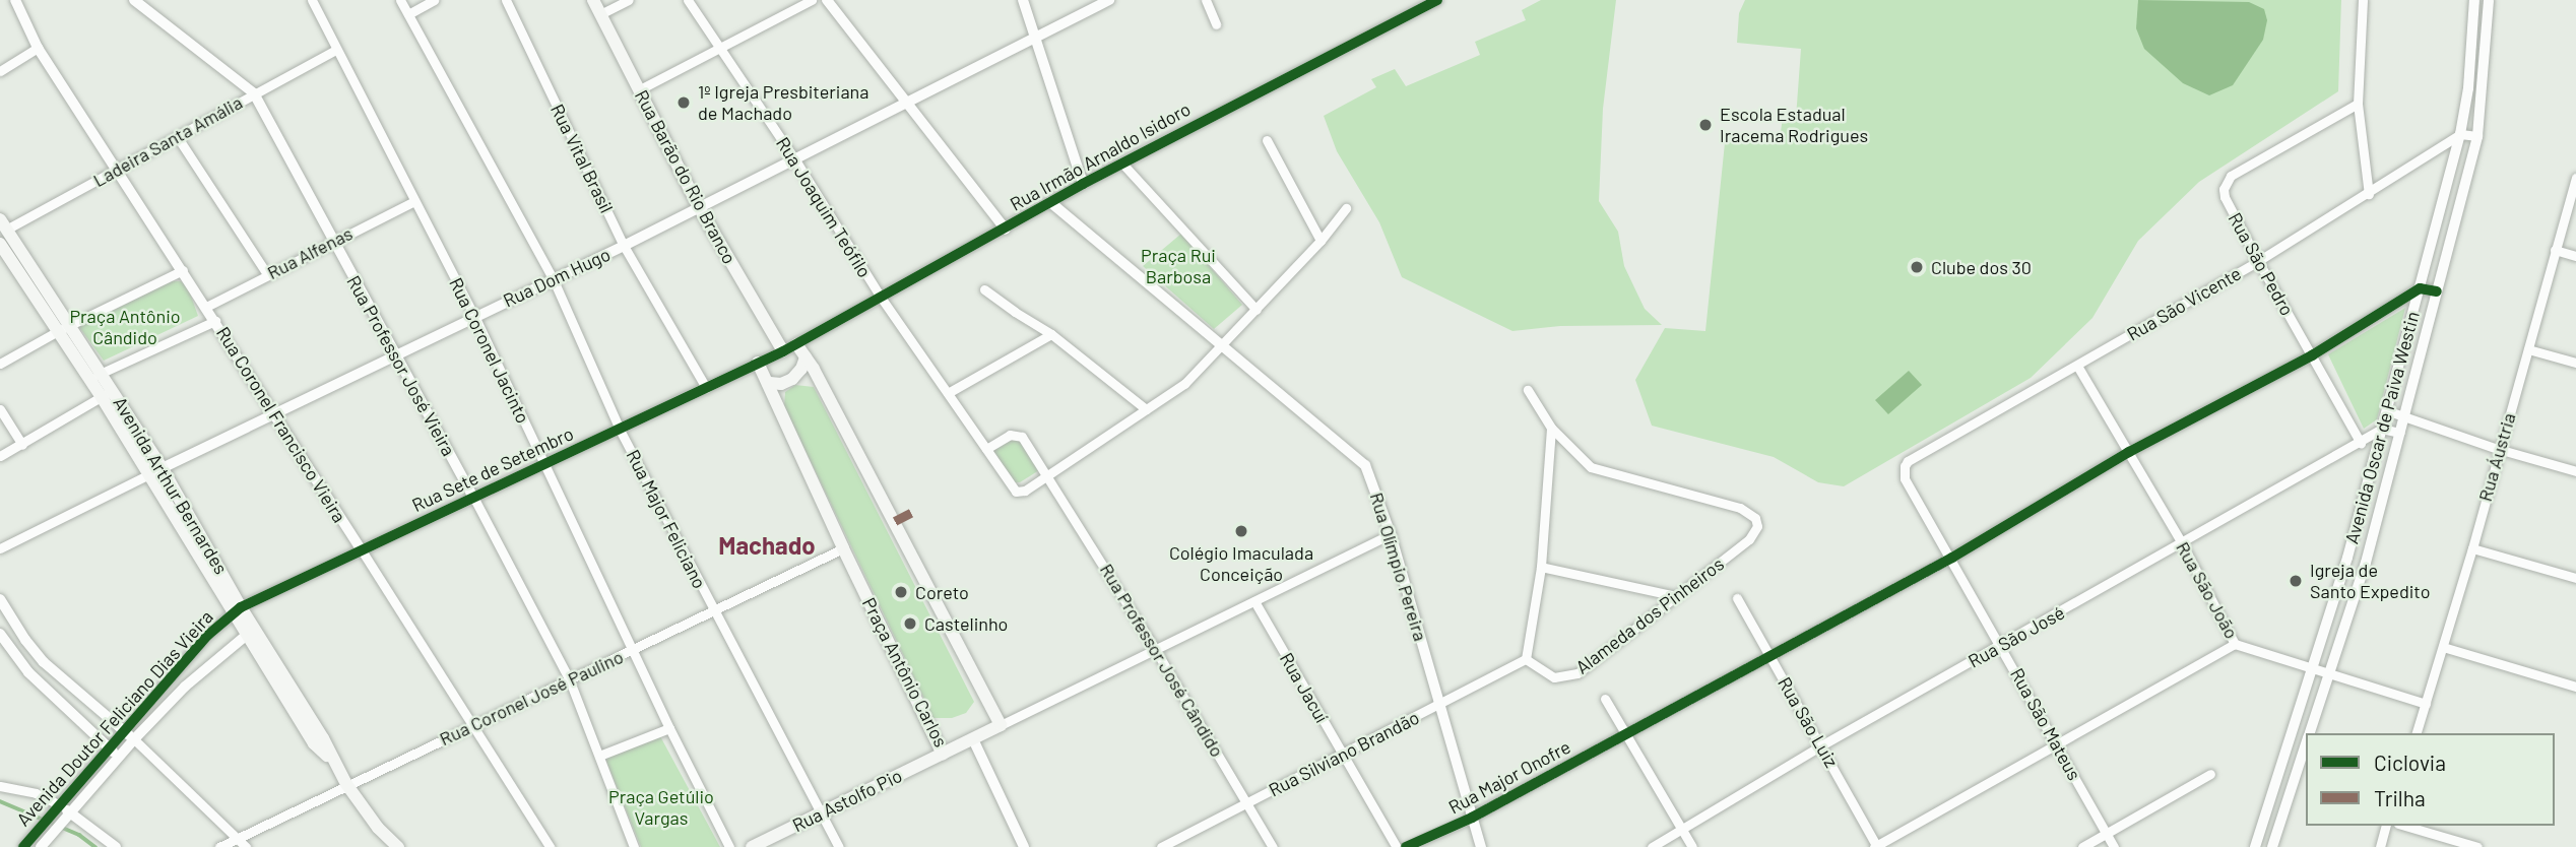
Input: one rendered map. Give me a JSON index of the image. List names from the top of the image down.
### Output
{
  "streets": {
    "main road": [
      "Rua Barão do Rio Branco",
      "Avenida Arthur Bernardes",
      "Praça Antônio Carlos",
      "Rua Astolfo Pio"
    ],
    "street": [
      "Ladeira Santa Amália",
      "Rua Irmão Arnaldo Isidoro",
      "Rua Vital Brasil",
      "Rua Joaquim Teófilo",
      "Rua Alfenas",
      "Rua São Pedro",
      "Rua Dom Hugo",
      "Rua São Vicente",
      "Rua Coronel Jacinto",
      "Rua Professor José Vieira",
      "Rua Coronel Francisco Vieira",
      "Avenida Oscar de Paiva Westin",
      "Rua Áustria",
      "Rua Sete de Setembro",
      "Rua Major Feliciano",
      "Rua Olímpio Pereira",
      "Rua São João",
      "Alameda dos Pinheiros",
      "Rua São José",
      "Rua Professor José Cândido",
      "Rua Jacuí",
      "Rua Coronel José Paulino",
      "Avenida Doutor Feliciano Dias Vieira",
      "Rua São Luiz",
      "Rua São Mateus",
      "Rua Silviano Brandão",
      "Rua Major Onofre"
    ]
  },
  "crossings": [
    ["Ladeira Santa Amália", "Rua Coronel Jacinto"],
    ["Ladeira Santa Amália", "Rua Professor José Vieira"],
    ["Ladeira Santa Amália", "Rua Coronel Francisco Vieira"],
    ["Ladeira Santa Amália", "Avenida Arthur Bernardes"],
    ["Rua Irmão Arnaldo Isidoro", "Rua Barão do Rio Branco"],
    ["Rua Irmão Arnaldo Isidoro", "Rua Joaquim Teófilo"],
    ["Rua Vital Brasil", "Rua Dom Hugo"],
    ["Rua Vital Brasil", "Rua Sete de Setembro"],
    ["Rua Barão do Rio Branco", "Rua Dom Hugo"],
    ["Rua Joaquim Teófilo", "Rua Dom Hugo"],
    ["Rua Joaquim Teófilo", "Rua Professor José Cândido"],
    ["Rua Alfenas", "Rua Coronel Jacinto"],
    ["Rua Alfenas", "Rua Professor José Vieira"],
    ["Rua Alfenas", "Rua Coronel Francisco Vieira"],
    ["Rua São Pedro", "Rua São Vicente"],
    ["Rua São Pedro", "Rua São José"],
    ["Rua São Pedro", "Rua Major Onofre"],
    ["Rua Dom Hugo", "Rua Coronel Jacinto"],
    ["Rua Dom Hugo", "Rua Professor José Vieira"],
    ["Rua Dom Hugo", "Rua Coronel Francisco Vieira"],
    ["Rua Dom Hugo", "Avenida Arthur Bernardes"],
    ["Rua Dom Hugo", "Rua Major Feliciano"],
    ["Rua São Vicente", "Avenida Oscar de Paiva Westin"],
    ["Rua São Vicente", "Rua São João"],
    ["Rua São Vicente", "Rua São Mateus"],
    ["Rua Coronel Jacinto", "Rua Sete de Setembro"],
    ["Rua Coronel Jacinto", "Rua Coronel José Paulino"],
    ["Rua Professor José Vieira", "Rua Sete de Setembro"],
    ["Rua Professor José Vieira", "Rua Coronel José Paulino"],
    ["Rua Coronel Francisco Vieira", "Rua Sete de Setembro"],
    ["Rua Coronel Francisco Vieira", "Rua Coronel José Paulino"],
    ["Avenida Oscar de Paiva Westin", "Rua São João"],
    ["Avenida Oscar de Paiva Westin", "Rua São José"],
    ["Avenida Oscar de Paiva Westin", "Rua Major Onofre"],
    ["Rua Áustria", "Rua São João"],
    ["Rua Sete de Setembro", "Avenida Arthur Bernardes"],
    ["Rua Sete de Setembro", "Rua Major Feliciano"],
    ["Rua Sete de Setembro", "Praça Antônio Carlos"],
    ["Rua Sete de Setembro", "Avenida Doutor Feliciano Dias Vieira"],
    ["Avenida Arthur Bernardes", "Rua Coronel José Paulino"],
    ["Avenida Arthur Bernardes", "Avenida Doutor Feliciano Dias Vieira"],
    ["Rua Major Feliciano", "Rua Coronel José Paulino"],
    ["Rua Major Feliciano", "Rua Astolfo Pio"],
    ["Rua Olímpio Pereira", "Rua Silviano Brandão"],
    ["Rua Olímpio Pereira", "Rua Major Onofre"],
    ["Rua São João", "Rua São José"],
    ["Rua São João", "Rua Major Onofre"],
    ["Alameda dos Pinheiros", "Rua Silviano Brandão"],
    ["Rua São José", "Rua São Luiz"],
    ["Rua São José", "Rua São Mateus"],
    ["Rua Professor José Cândido", "Rua Silviano Brandão"],
    ["Praça Antônio Carlos", "Rua Coronel José Paulino"],
    ["Praça Antônio Carlos", "Rua Astolfo Pio"],
    ["Rua Jacuí", "Rua Silviano Brandão"],
    ["Rua São Luiz", "Rua Major Onofre"],
    ["Rua São Mateus", "Rua Major Onofre"]
  ],
  "districts": ["Machado"],
  "parks": ["Praça Rui Barbosa", "Praça Antônio Cândido", "Praça Getúlio Vargas"],
  "places": [
    "1º Igreja Presbiteriana de Machado",
    "Escola Estadual Iracema Rodrigues",
    "Clube dos 30",
    "Colégio Imaculada Conceição",
    "Igreja de Santo Expedito",
    "Coreto",
    "Castelinho"
  ],
  "legend": ["Ciclovia", "Trilha"]
}
